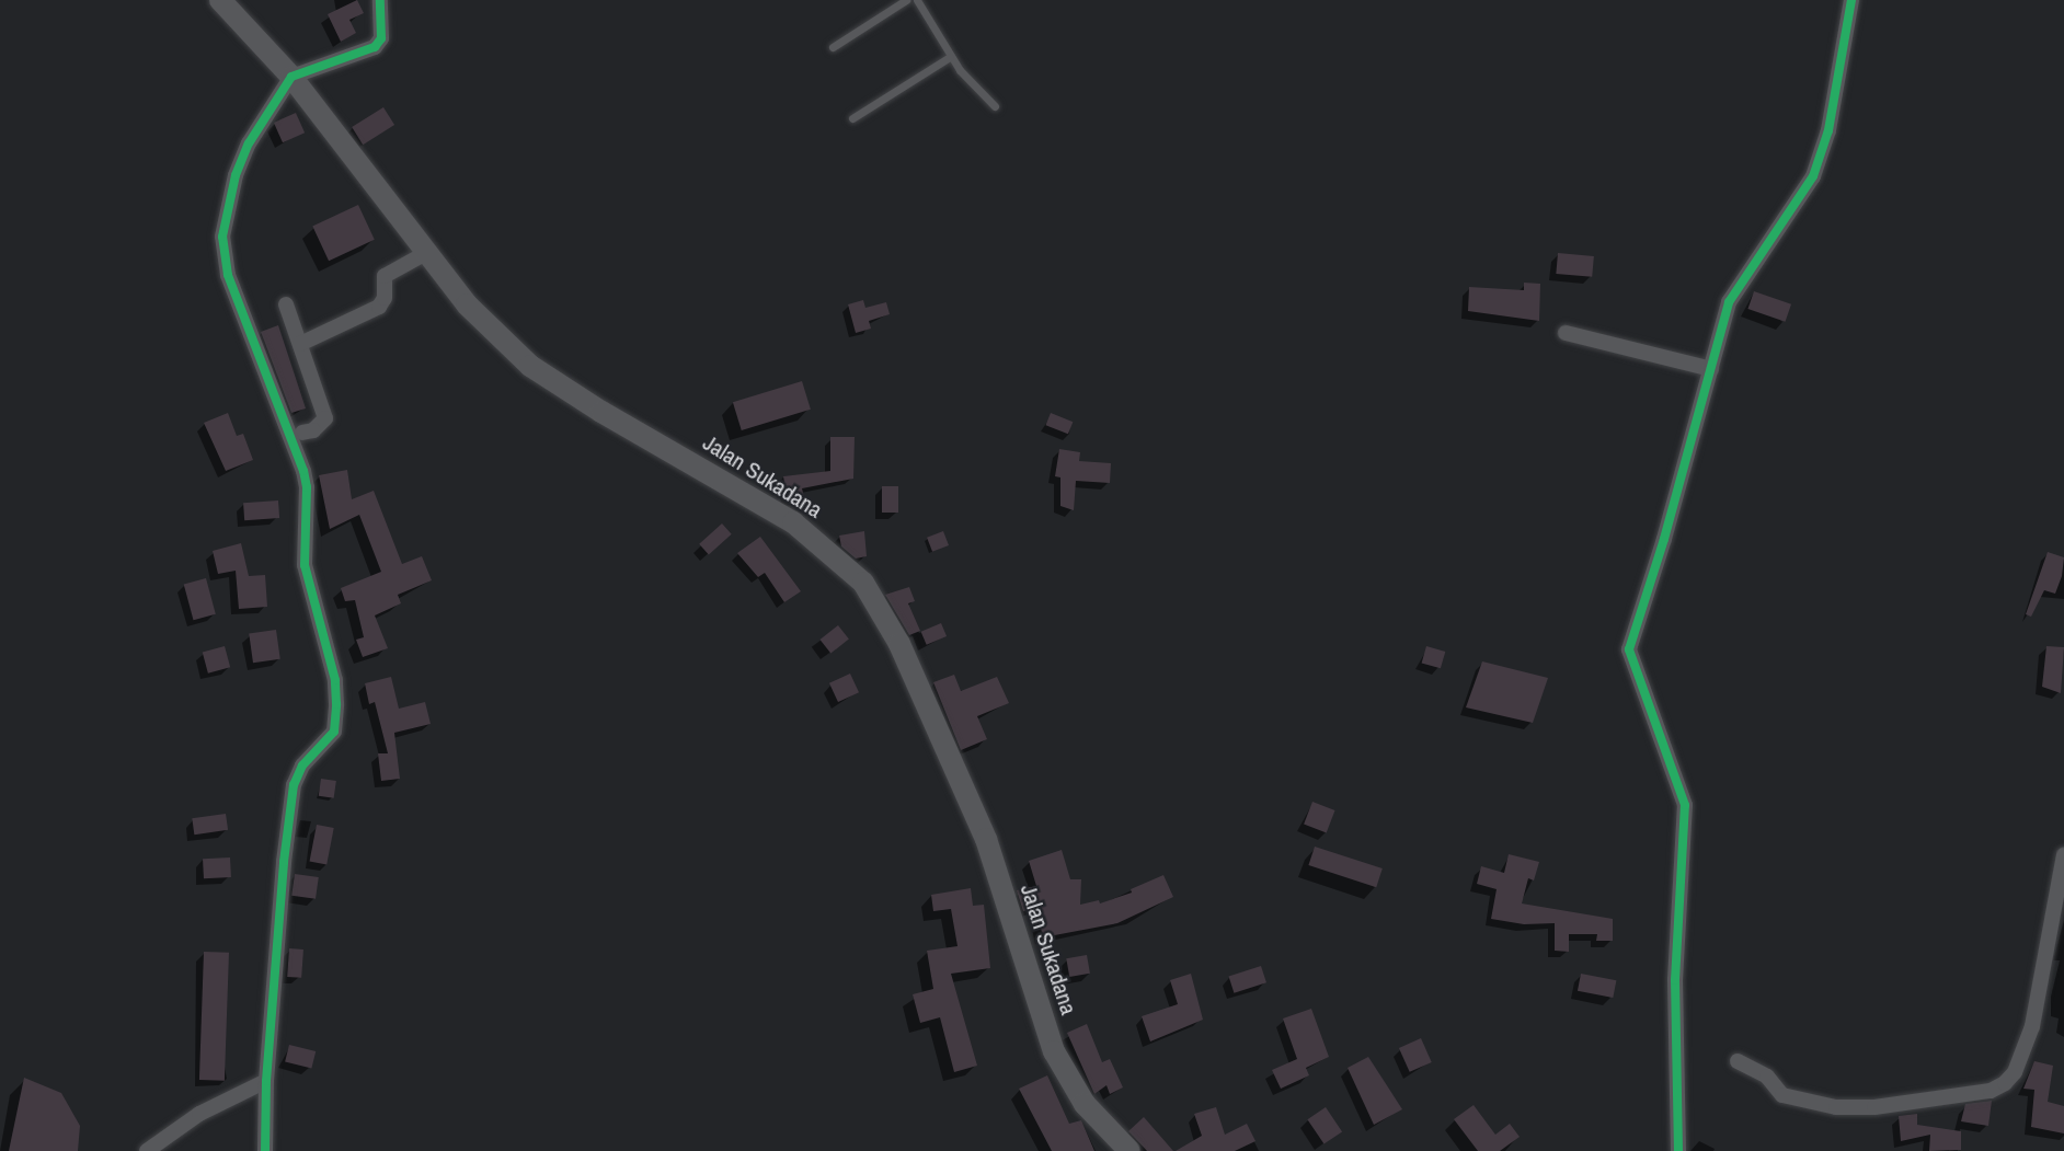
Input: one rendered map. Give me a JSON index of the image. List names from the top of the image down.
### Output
{
  "streets": {
    "main road": ["Jalan Sukadana"]
  }
}
